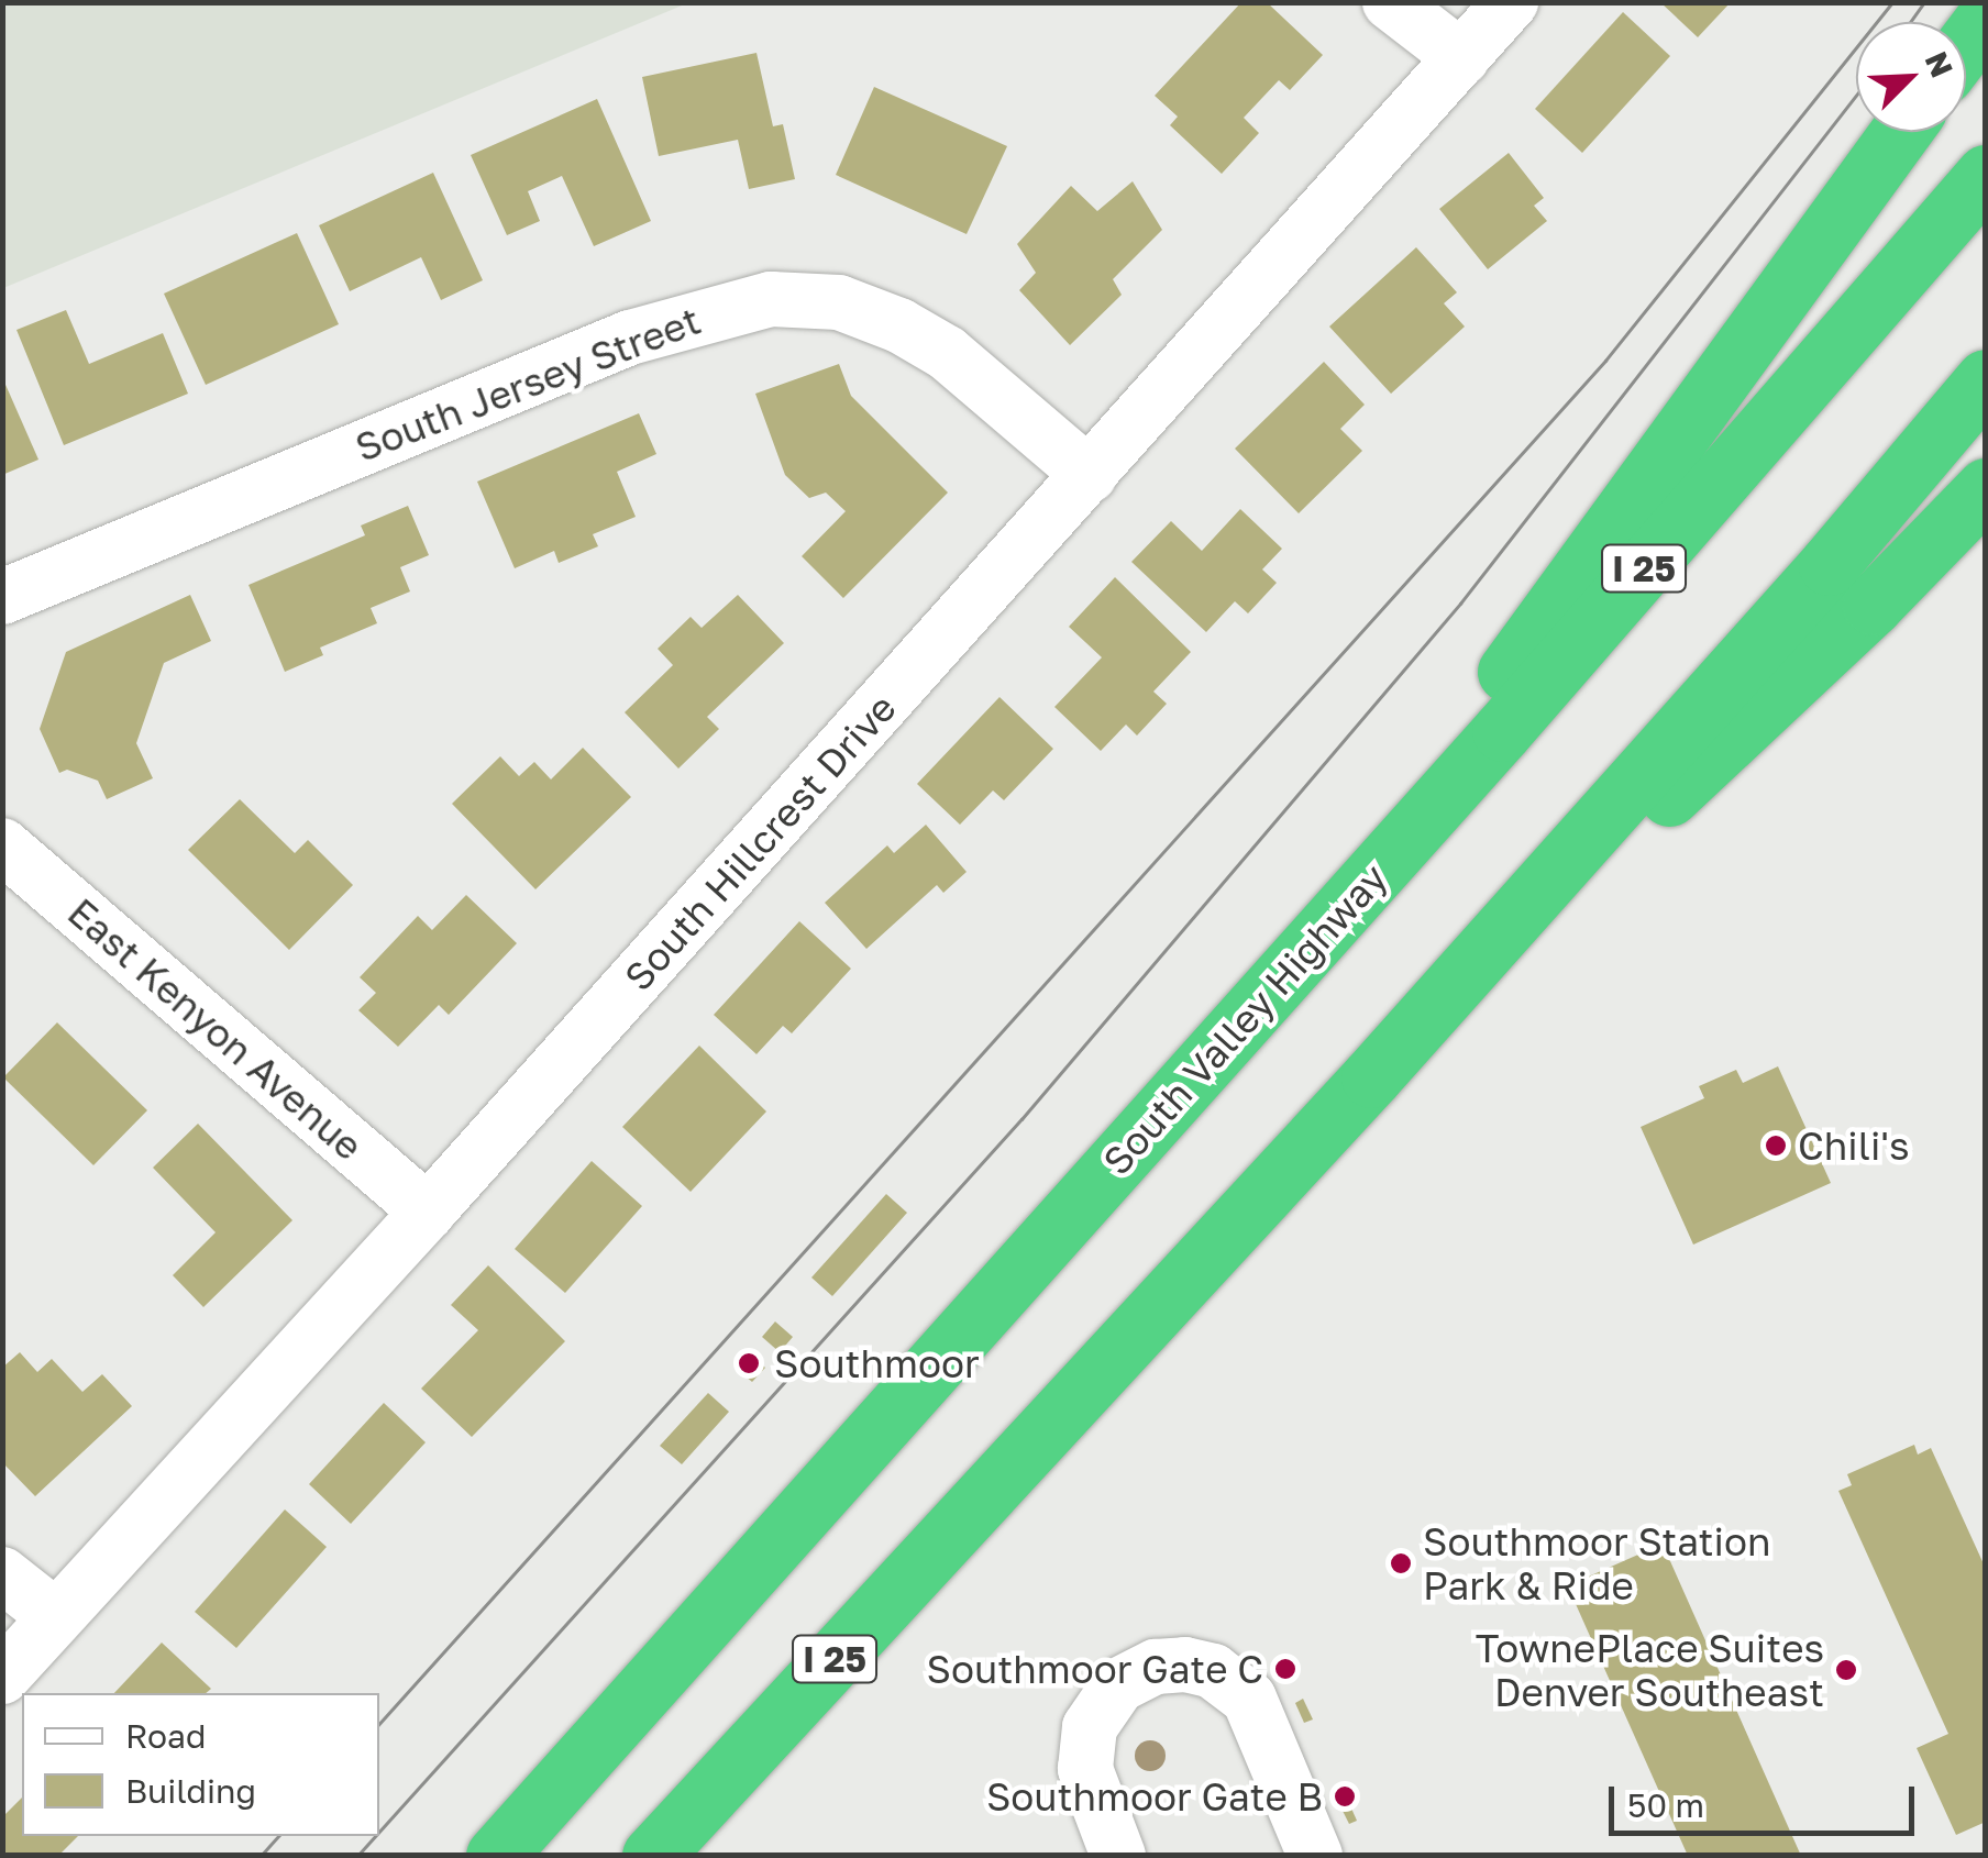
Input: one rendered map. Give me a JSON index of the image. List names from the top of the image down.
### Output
{
  "streets": {
    "highway": ["I 25", "South Valley Highway"],
    "street": ["South Jersey Street", "South Hillcrest Drive", "East Kenyon Avenue"]
  },
  "crossings": [
    ["South Jersey Street", "South Hillcrest Drive"],
    ["South Hillcrest Drive", "East Kenyon Avenue"]
  ],
  "places": [
    "Chili's",
    "Southmoor",
    "Southmoor Station Park & Ride",
    "Southmoor Gate C",
    "TownePlace Suites Denver Southeast",
    "Southmoor Gate B"
  ],
  "legend": ["Road", "Building"],
  "scale_bar": "50 m",
  "north": "top right"
}
